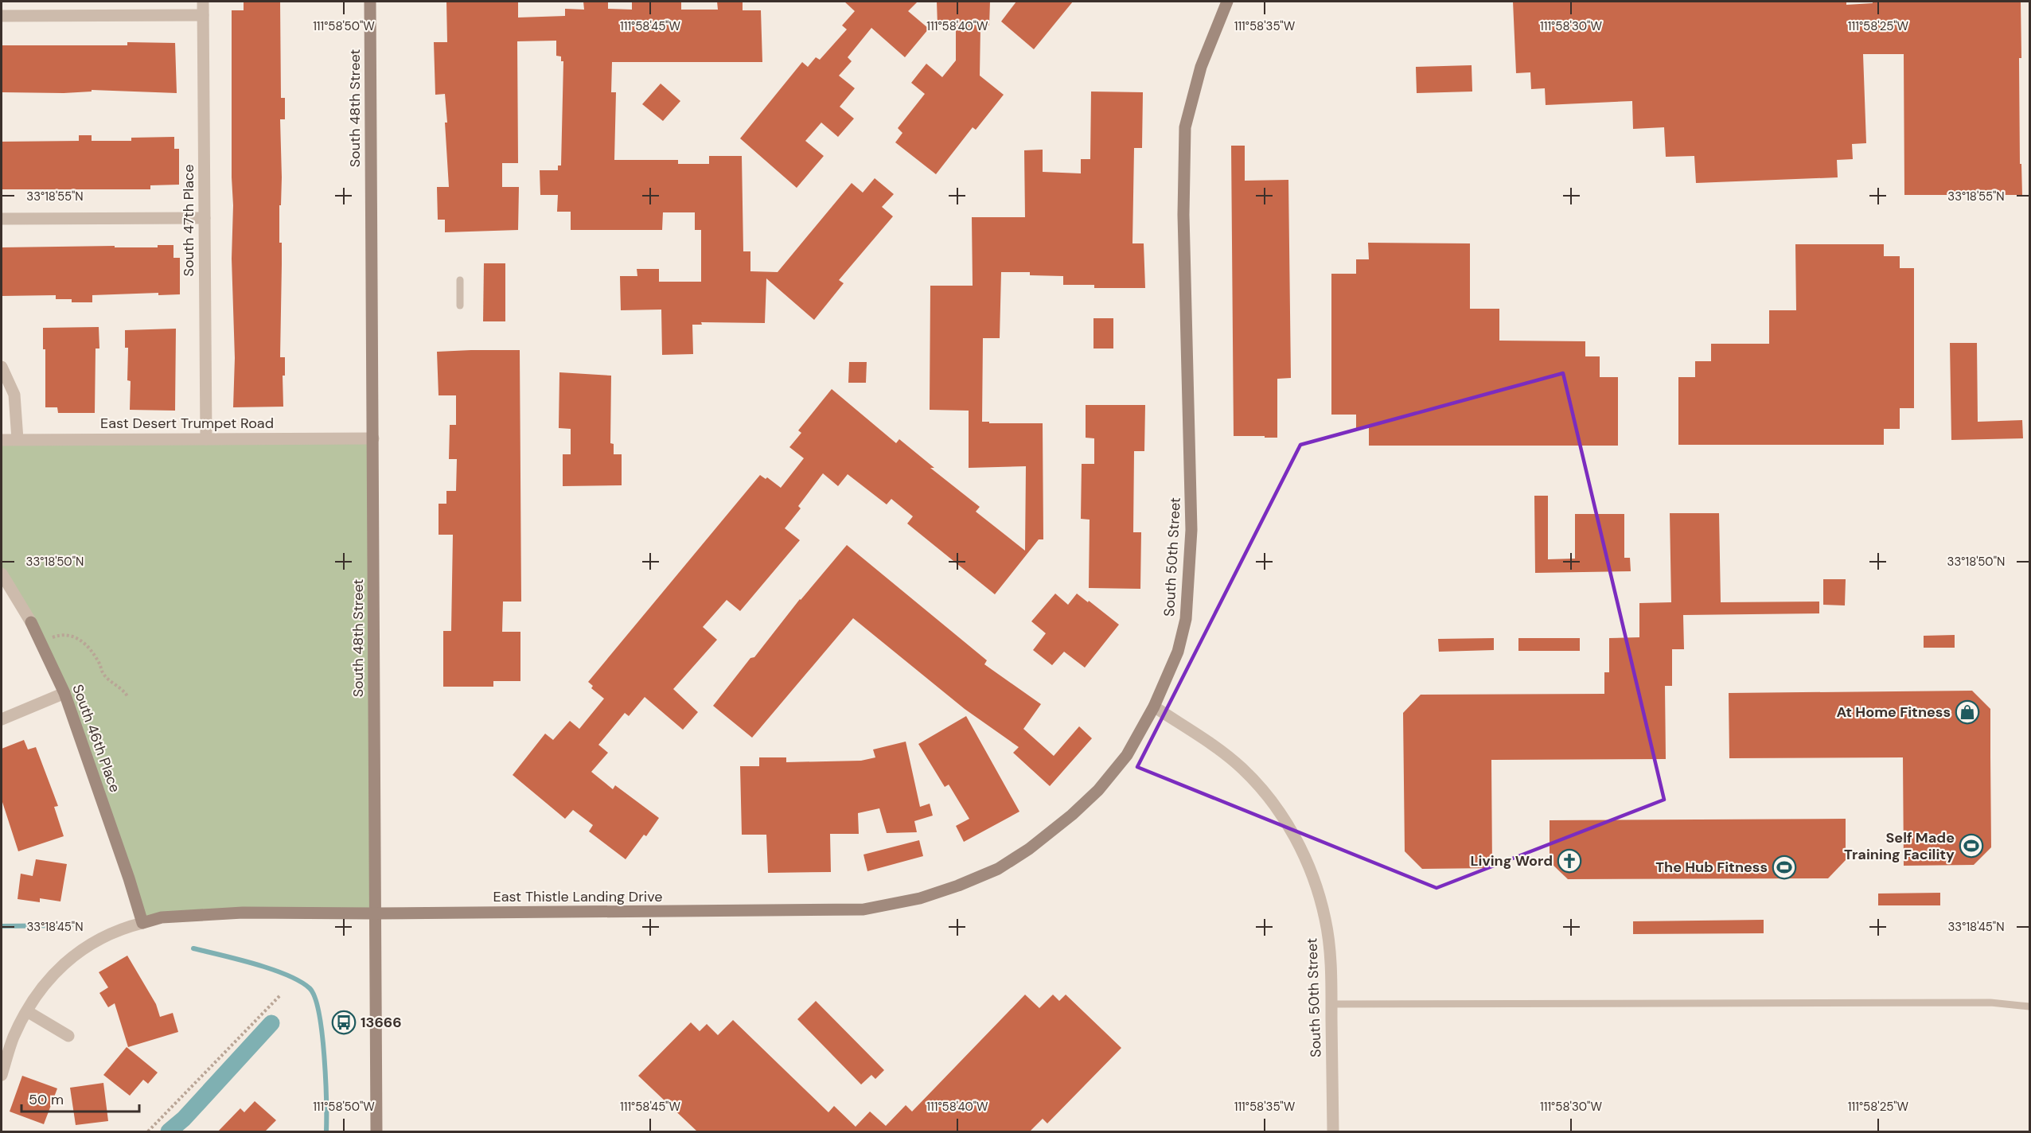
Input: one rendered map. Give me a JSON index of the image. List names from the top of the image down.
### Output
{
  "streets": {
    "street": [
      "South 48th Street",
      "South 47th Place",
      "East Desert Trumpet Road",
      "South 50th Street",
      "South 46th Place",
      "East Thistle Landing Drive"
    ]
  },
  "crossings": [
    ["South 48th Street", "East Desert Trumpet Road"],
    ["South 48th Street", "East Thistle Landing Drive"],
    ["South 47th Place", "East Desert Trumpet Road"],
    ["South 50th Street", "East Thistle Landing Drive"],
    ["South 46th Place", "East Thistle Landing Drive"]
  ],
  "places": {
    "shop": ["At Home Fitness"],
    "sports": ["Self Made Training Facility", "The Hub Fitness"],
    "church": ["Living Word"],
    "bus stop": ["13666"]
  },
  "scale_bar": "50 m",
  "coordinates": [
    "111°58'50\"W",
    "111°58'45\"W",
    "111°58'40\"W",
    "111°58'35\"W",
    "111°58'30\"W",
    "111°58'25\"W",
    "33°18'55\"N",
    "33°18'50\"N",
    "33°18'45\"N"
  ]
}
